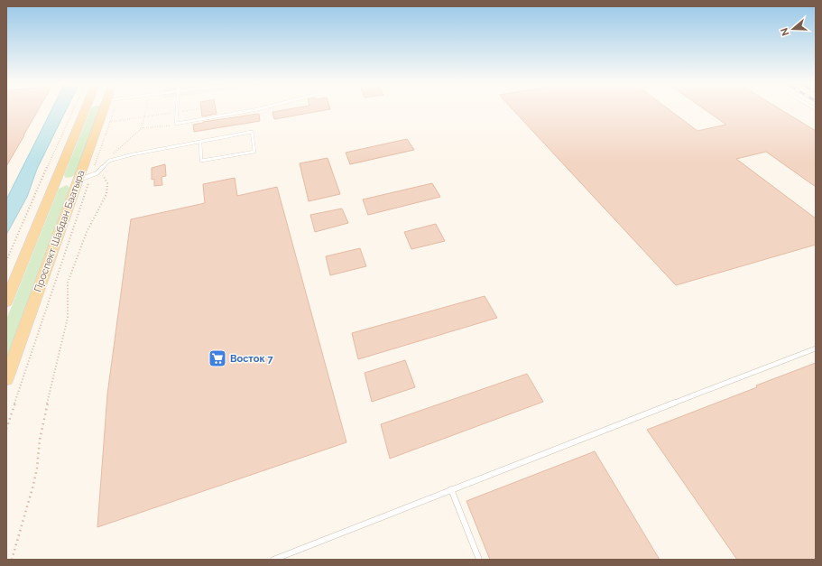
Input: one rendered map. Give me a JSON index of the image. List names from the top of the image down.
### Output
{
  "streets": {
    "main road": ["Проспект Шабдан Баатыра"]
  },
  "places": {
    "supermarket": ["Восток 7"]
  },
  "north": "left"
}
